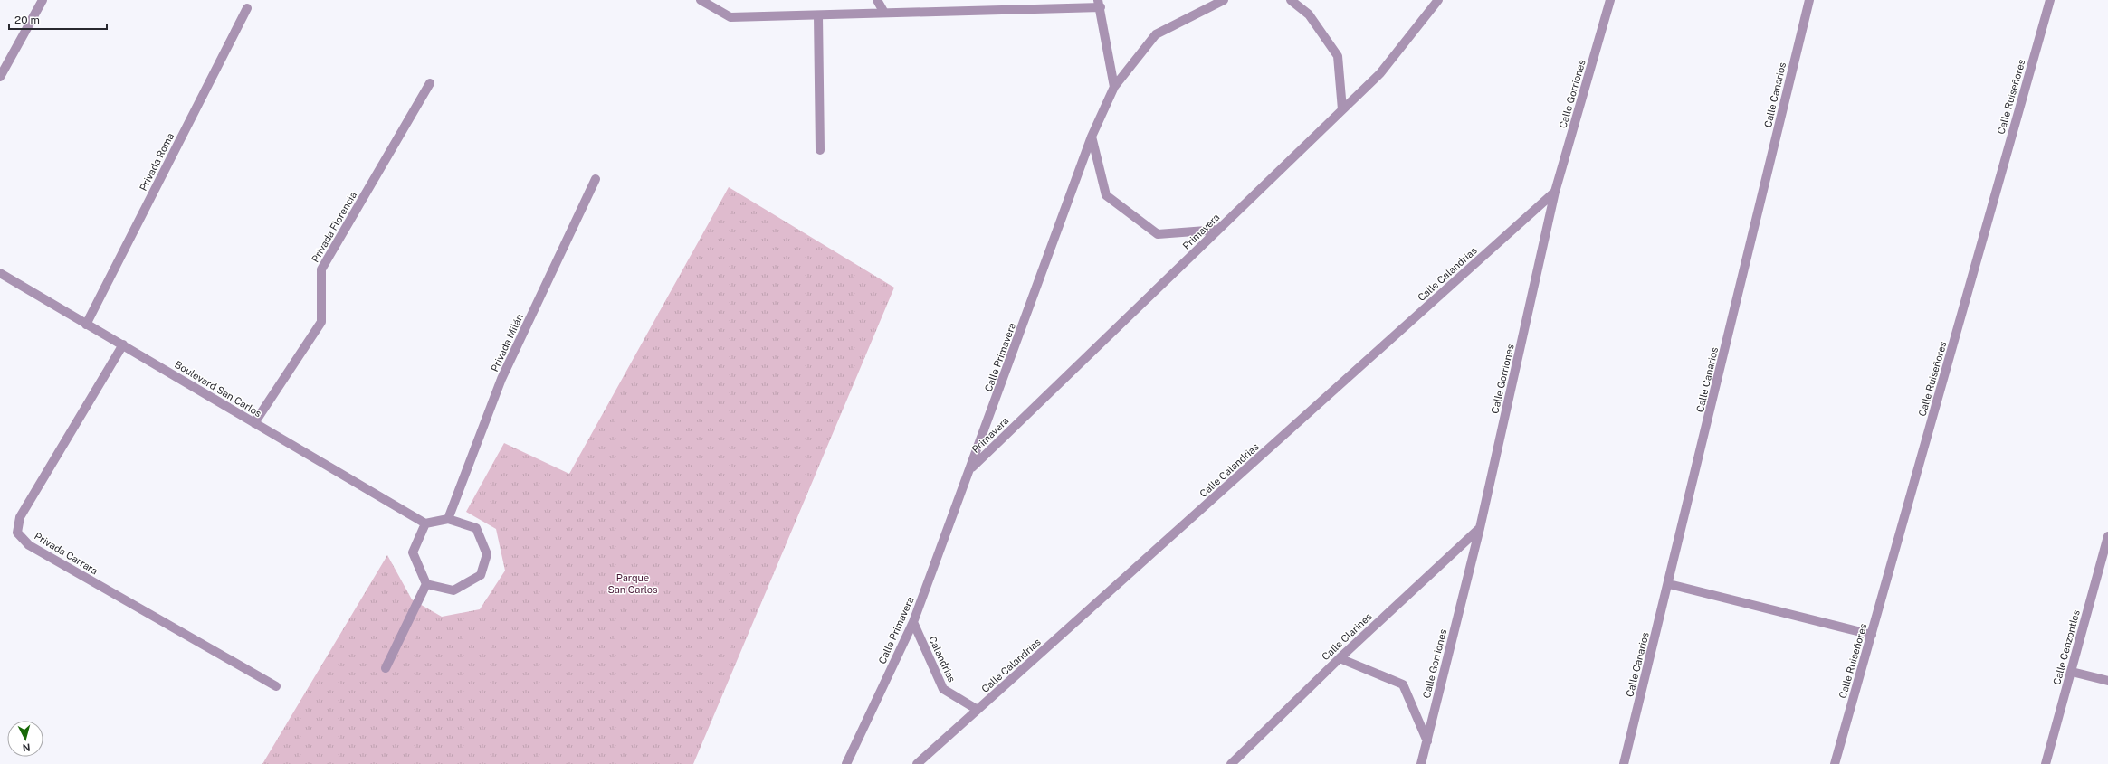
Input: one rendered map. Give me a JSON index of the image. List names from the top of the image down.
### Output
{
  "streets": {
    "street": [
      "Calle Gorriones",
      "Calle Canarios",
      "Calle Ruiseñores",
      "Privada Roma",
      "Privada Florencia",
      "Primavera",
      "Calle Calandrias",
      "Privada Milán",
      "Calle Primavera",
      "Boulevard San Carlos",
      "Privada Carrara",
      "Calle Clarines",
      "Calle Cenzontles",
      "Calandrias"
    ]
  },
  "crossings": [
    ["Calle Gorriones", "Calle Calandrias"],
    ["Calle Gorriones", "Calle Clarines"],
    ["Privada Roma", "Boulevard San Carlos"],
    ["Privada Florencia", "Boulevard San Carlos"],
    ["Primavera", "Calle Primavera"],
    ["Calle Calandrias", "Calandrias"],
    ["Privada Milán", "Boulevard San Carlos"],
    ["Calle Primavera", "Calandrias"],
    ["Boulevard San Carlos", "Privada Carrara"]
  ],
  "parks": ["Parque San Carlos"],
  "scale_bar": "20 m",
  "north": "bottom"
}
